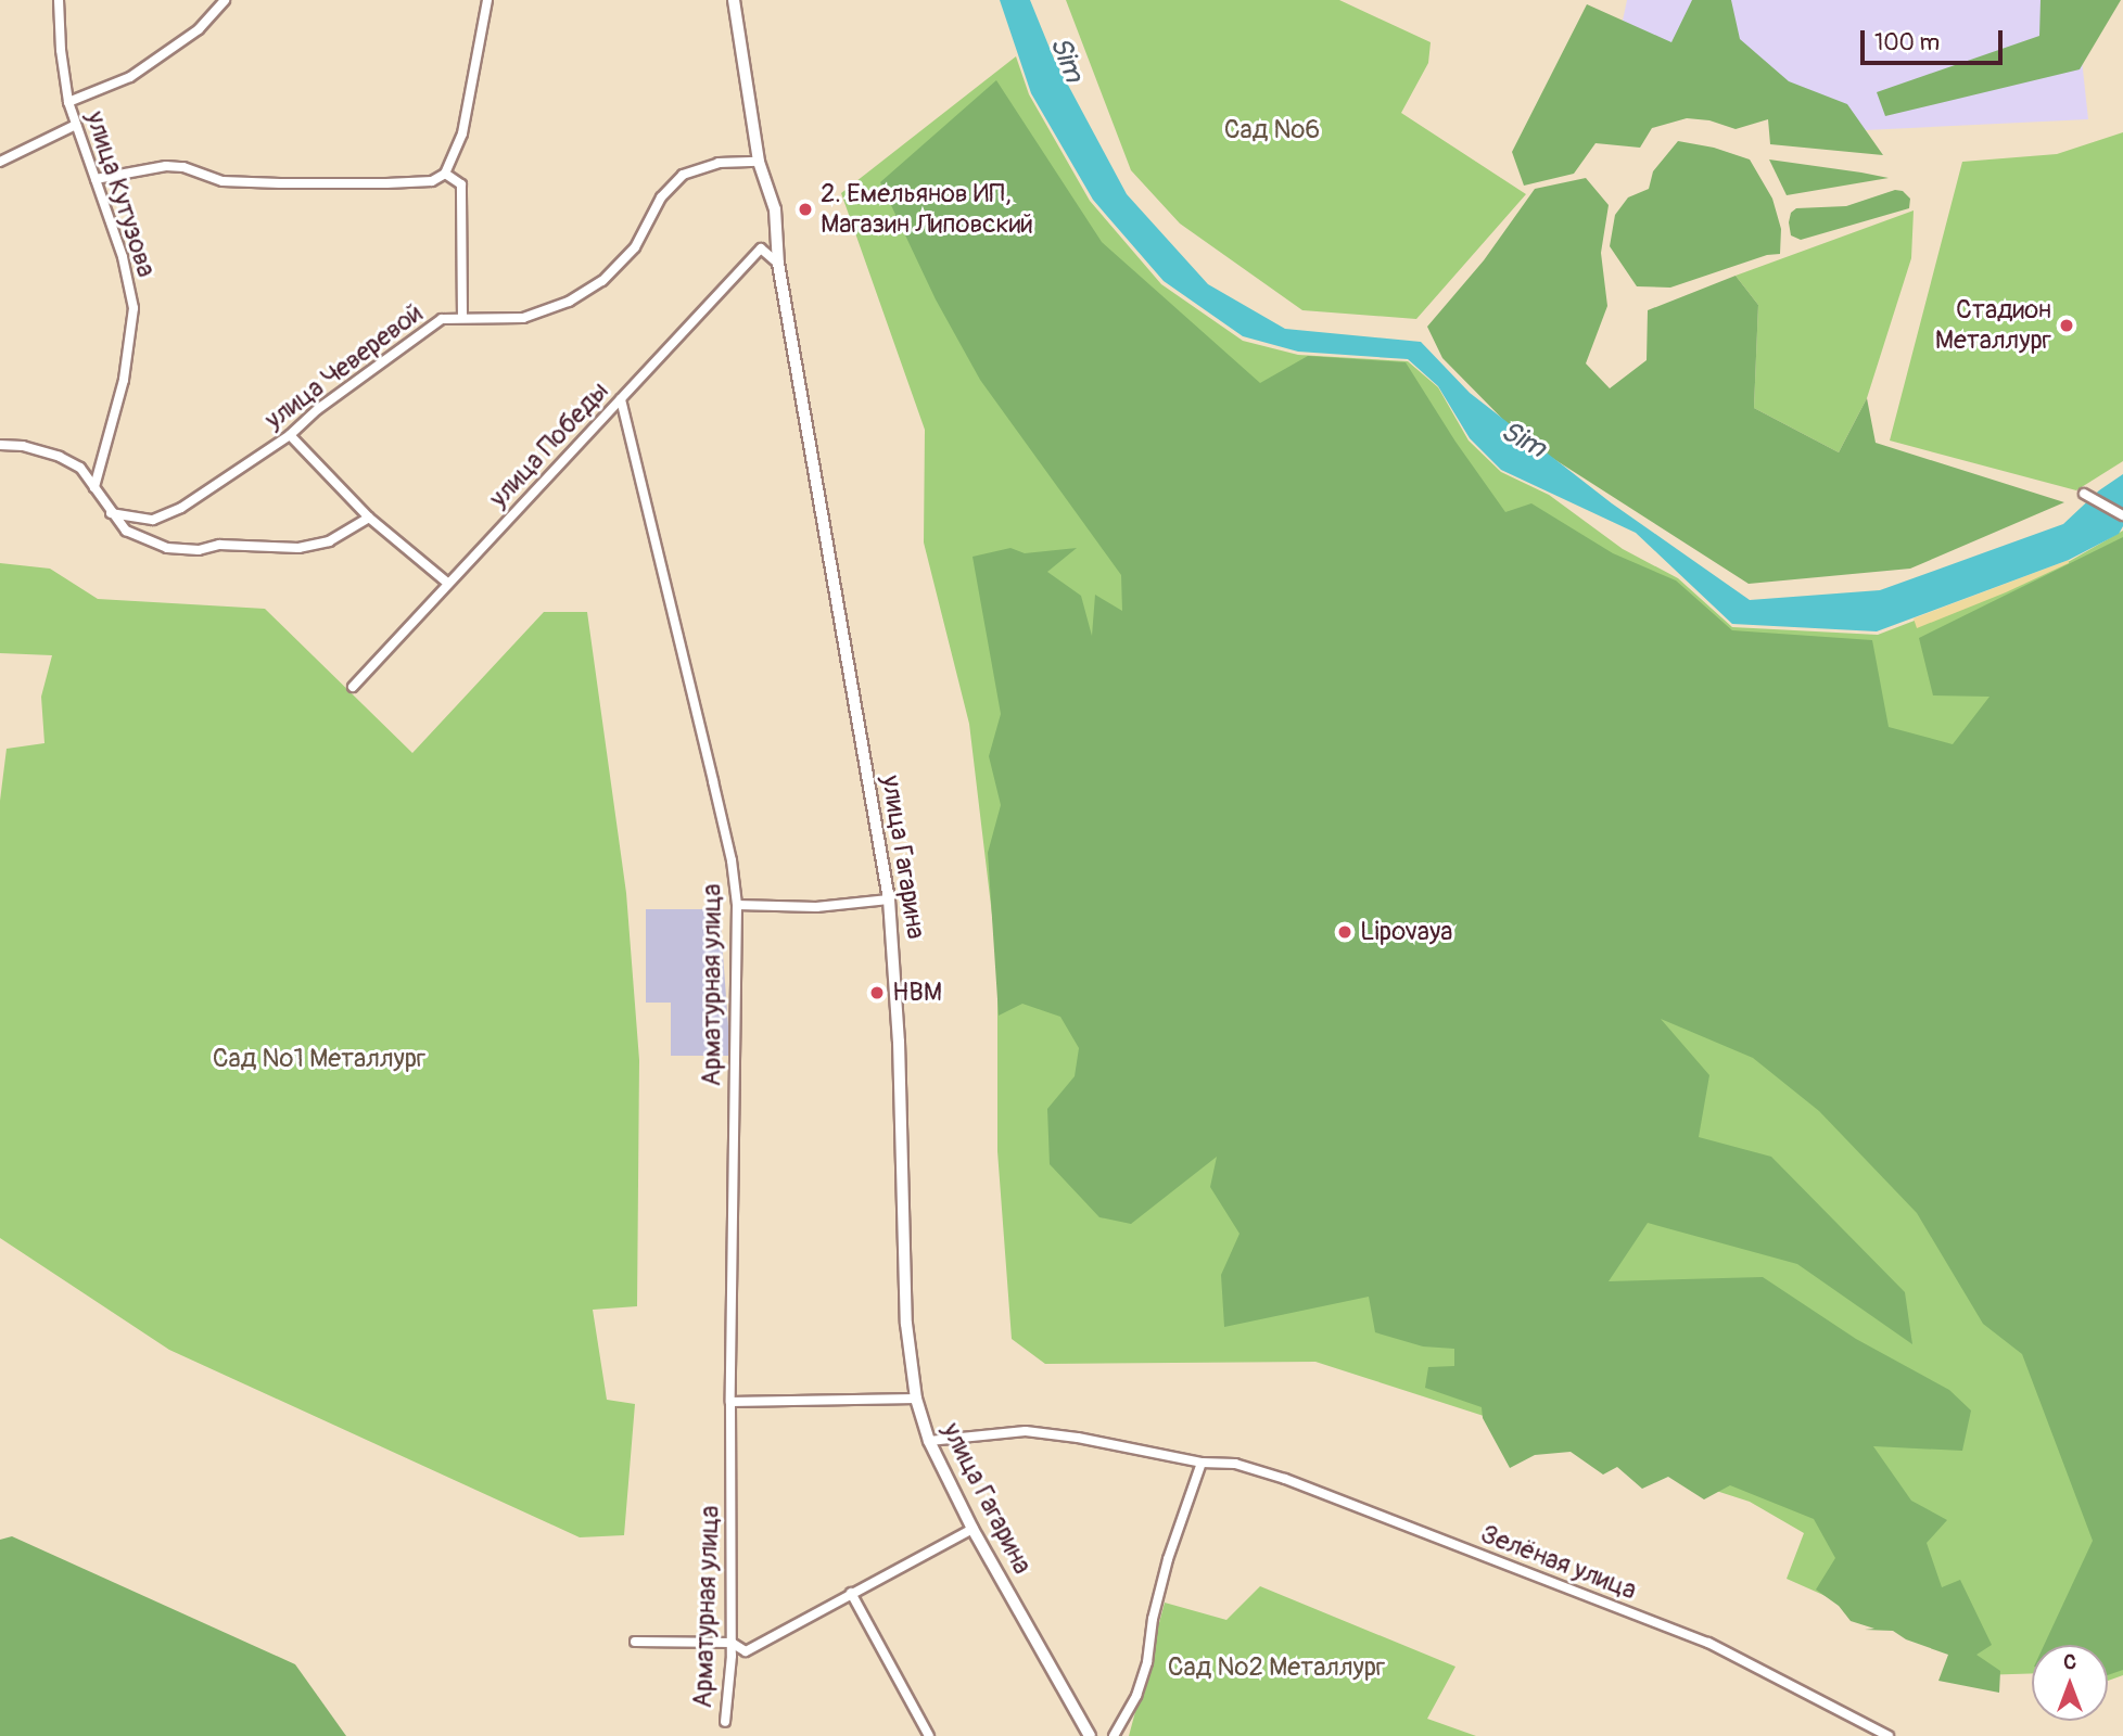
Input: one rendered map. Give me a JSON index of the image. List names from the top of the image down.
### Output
{
  "streets": {
    "street": [
      "улица Кутузова",
      "улица Чеверевой",
      "улица Победы",
      "улица Гагарина",
      "Арматурная улица",
      "Зелёная улица"
    ]
  },
  "crossings": [
    ["улица Чеверевой", "улица Гагарина"],
    ["улица Победы", "улица Гагарина"],
    ["улица Победы", "Арматурная улица"],
    ["улица Гагарина", "Зелёная улица"]
  ],
  "water": ["Sim"],
  "parks": ["Сад №6", "Сад №1 Металлург", "Сад №2 Металлург"],
  "places": [
    "2. Емельянов ИП, Магазин Липовский",
    "Стадион Металлург",
    "Lipovaya",
    "НВМ"
  ],
  "scale_bar": "100 m",
  "north": "top"
}
